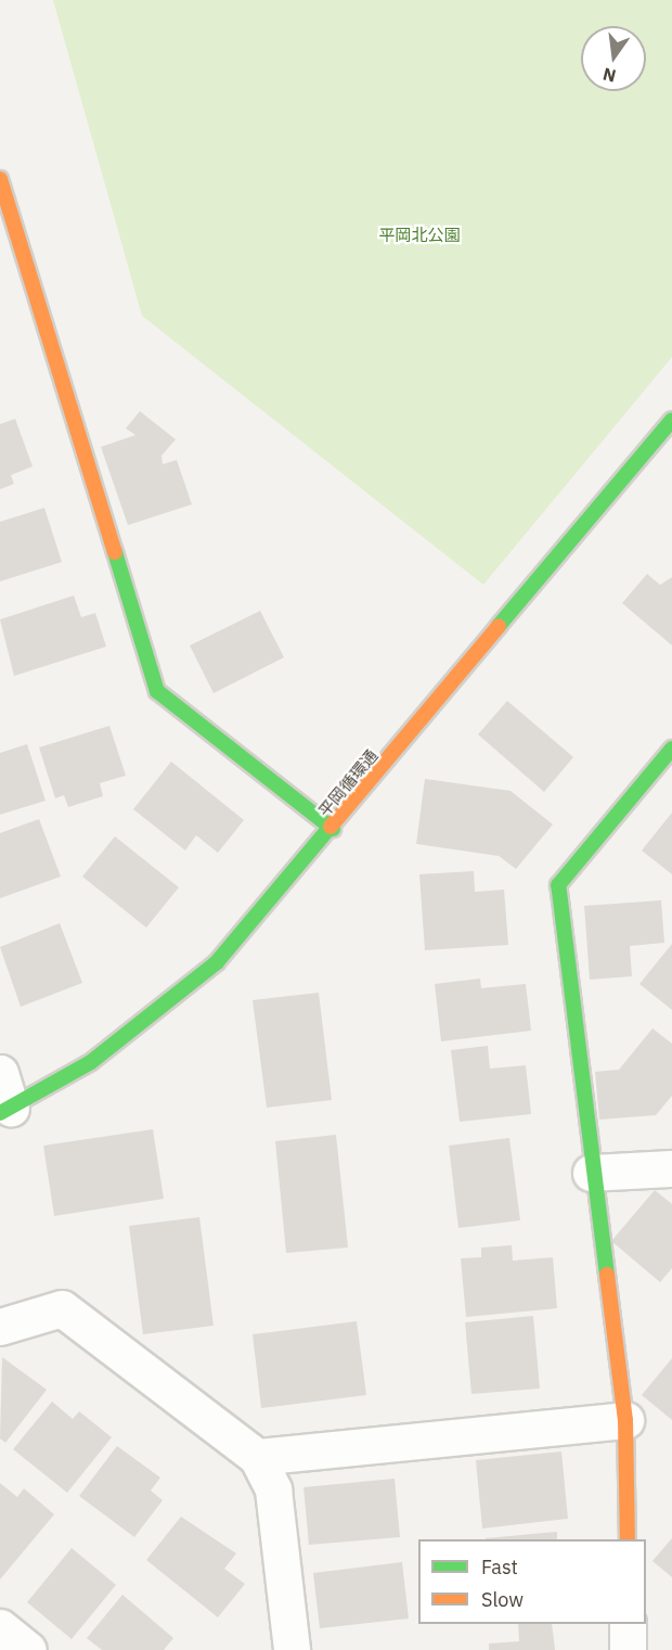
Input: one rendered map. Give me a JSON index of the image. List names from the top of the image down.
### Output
{
  "streets": {
    "street": ["平岡循環通"]
  },
  "parks": ["平岡北公園"],
  "legend": ["Fast", "Slow"],
  "north": "bottom"
}
